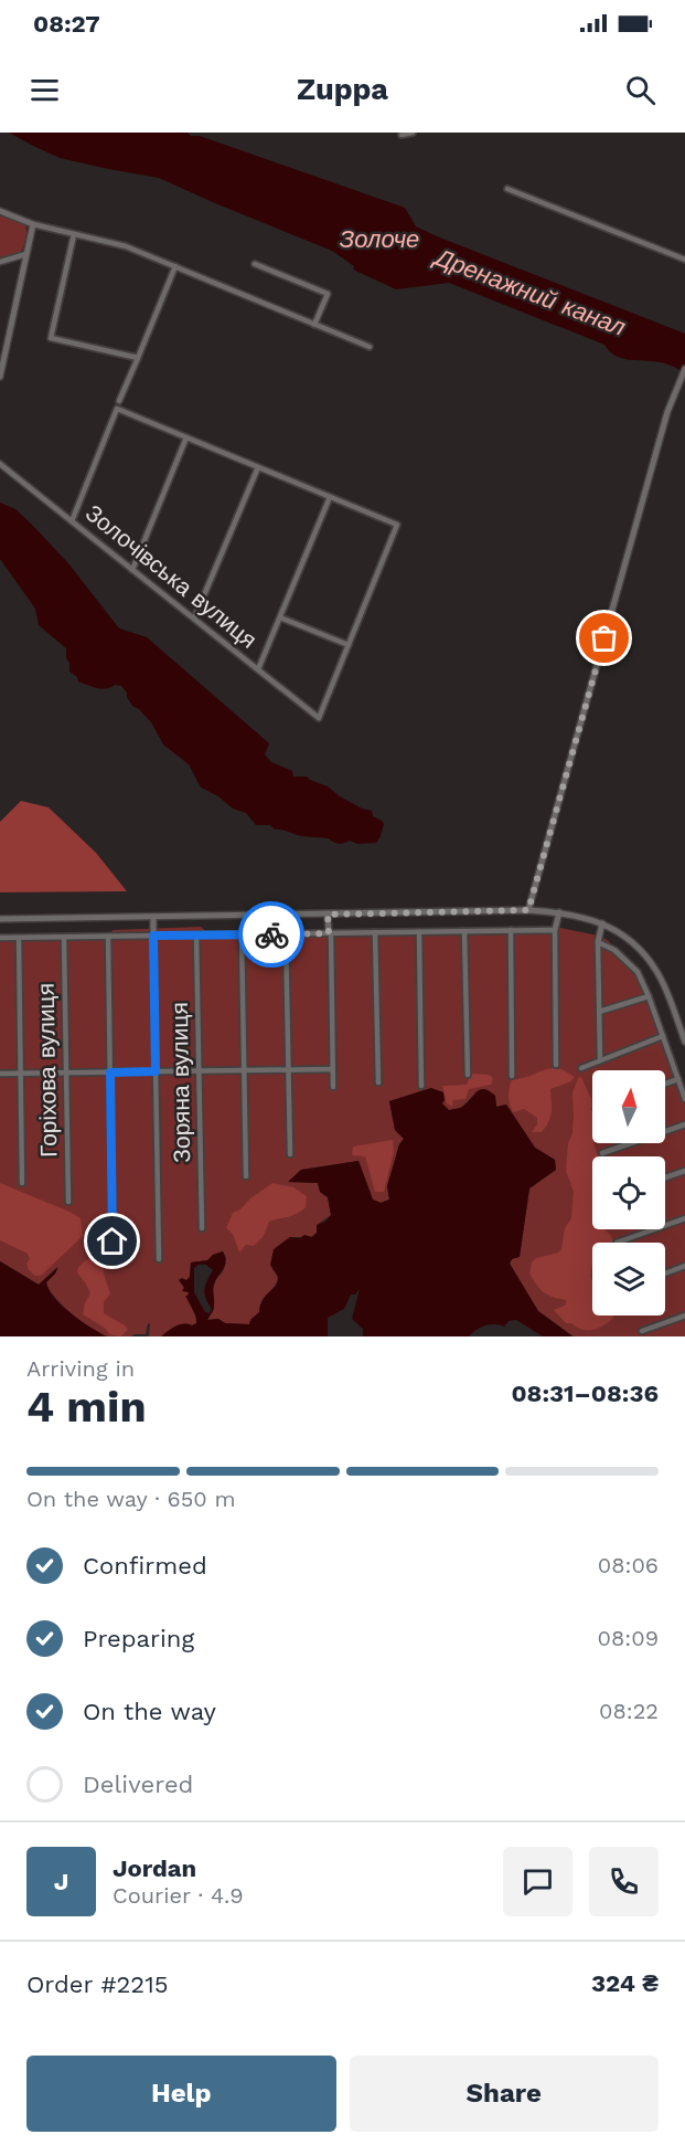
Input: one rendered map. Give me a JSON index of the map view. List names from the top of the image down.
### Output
{
  "streets": {
    "street": ["Золочівська вулиця", "Горіхова вулиця", "Зоряна вулиця"]
  },
  "water": ["Золоче", "Дренажний канал"],
  "north": "top",
  "page": {
    "status": "08:27",
    "header": "Zuppa",
    "heading": ["4 min", "Arriving in", "08:31–08:36"],
    "panel": [
      "Jordan",
      "Courier · 4.9",
      "Order #2215",
      "324 ₴"
    ],
    "bar": "On the way · 650 m",
    "list": [
      ["Confirmed", "08:06"],
      ["Preparing", "08:09"],
      ["On the way", "08:22"],
      "Delivered"
    ],
    "round": "J",
    "buttons": ["Help", "Share"]
  }
}
